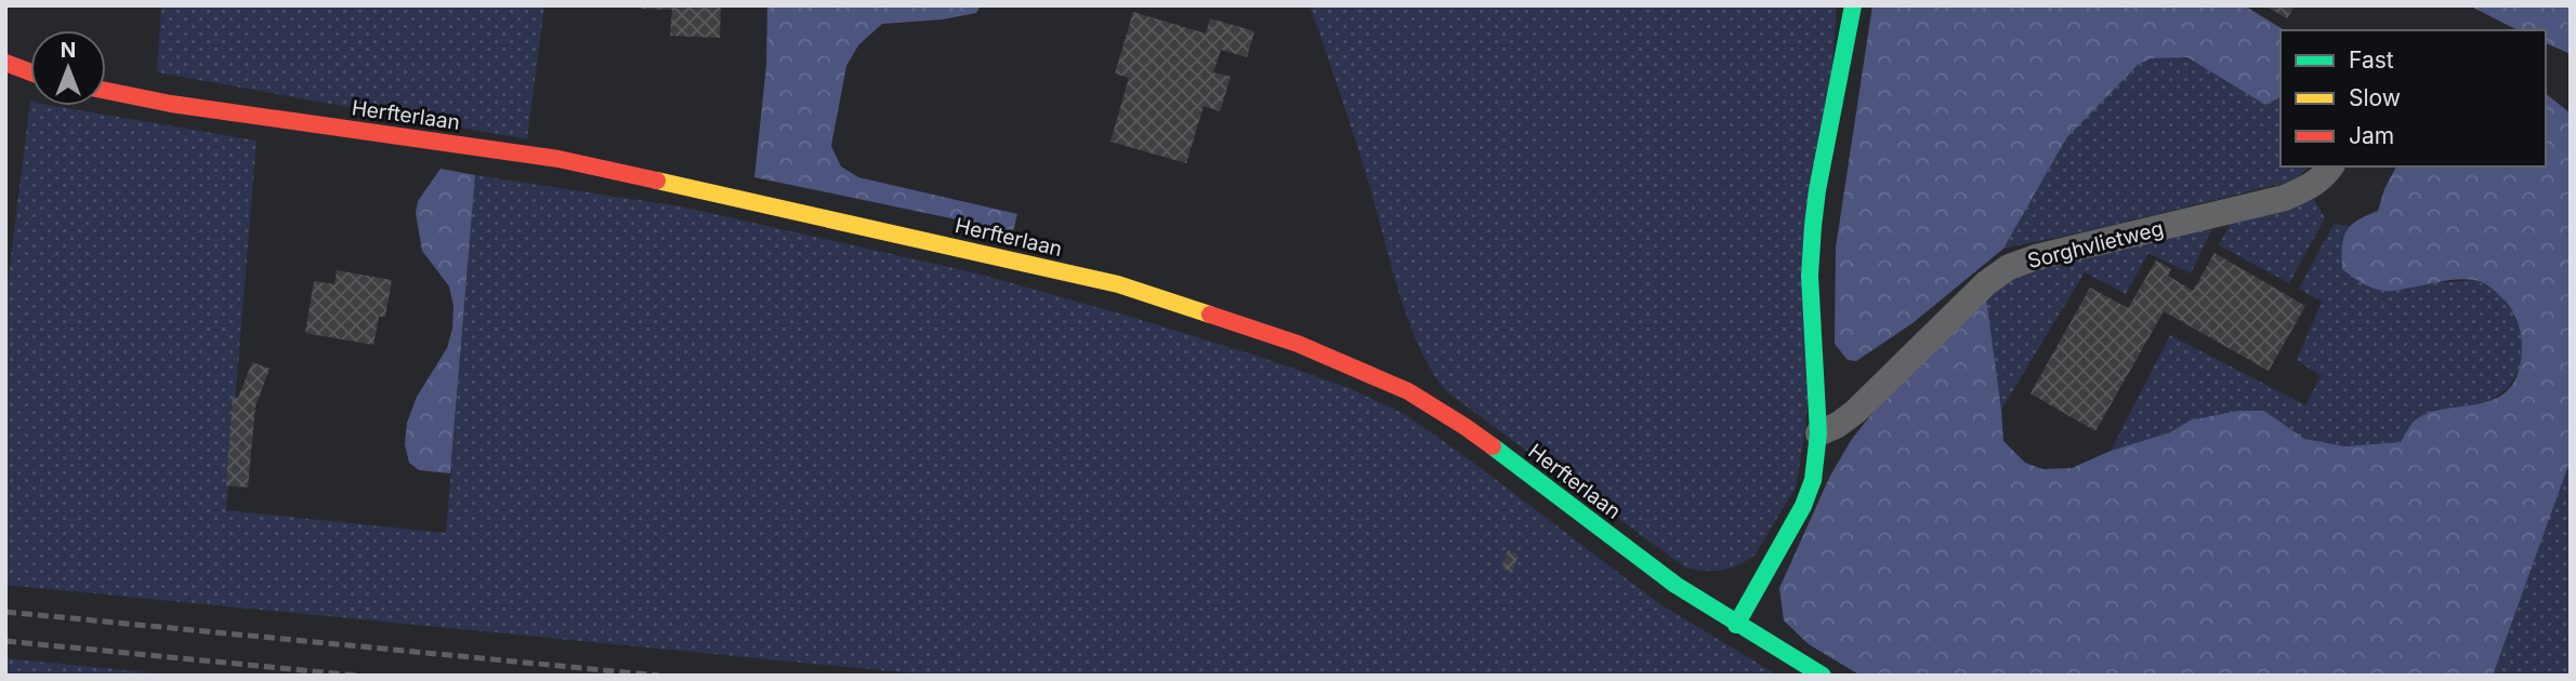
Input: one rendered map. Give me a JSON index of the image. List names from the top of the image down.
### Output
{
  "streets": {
    "street": ["Herfterlaan"],
    "lane": ["Sorghvlietweg"]
  },
  "legend": ["Fast", "Slow", "Jam"],
  "north": "top"
}
